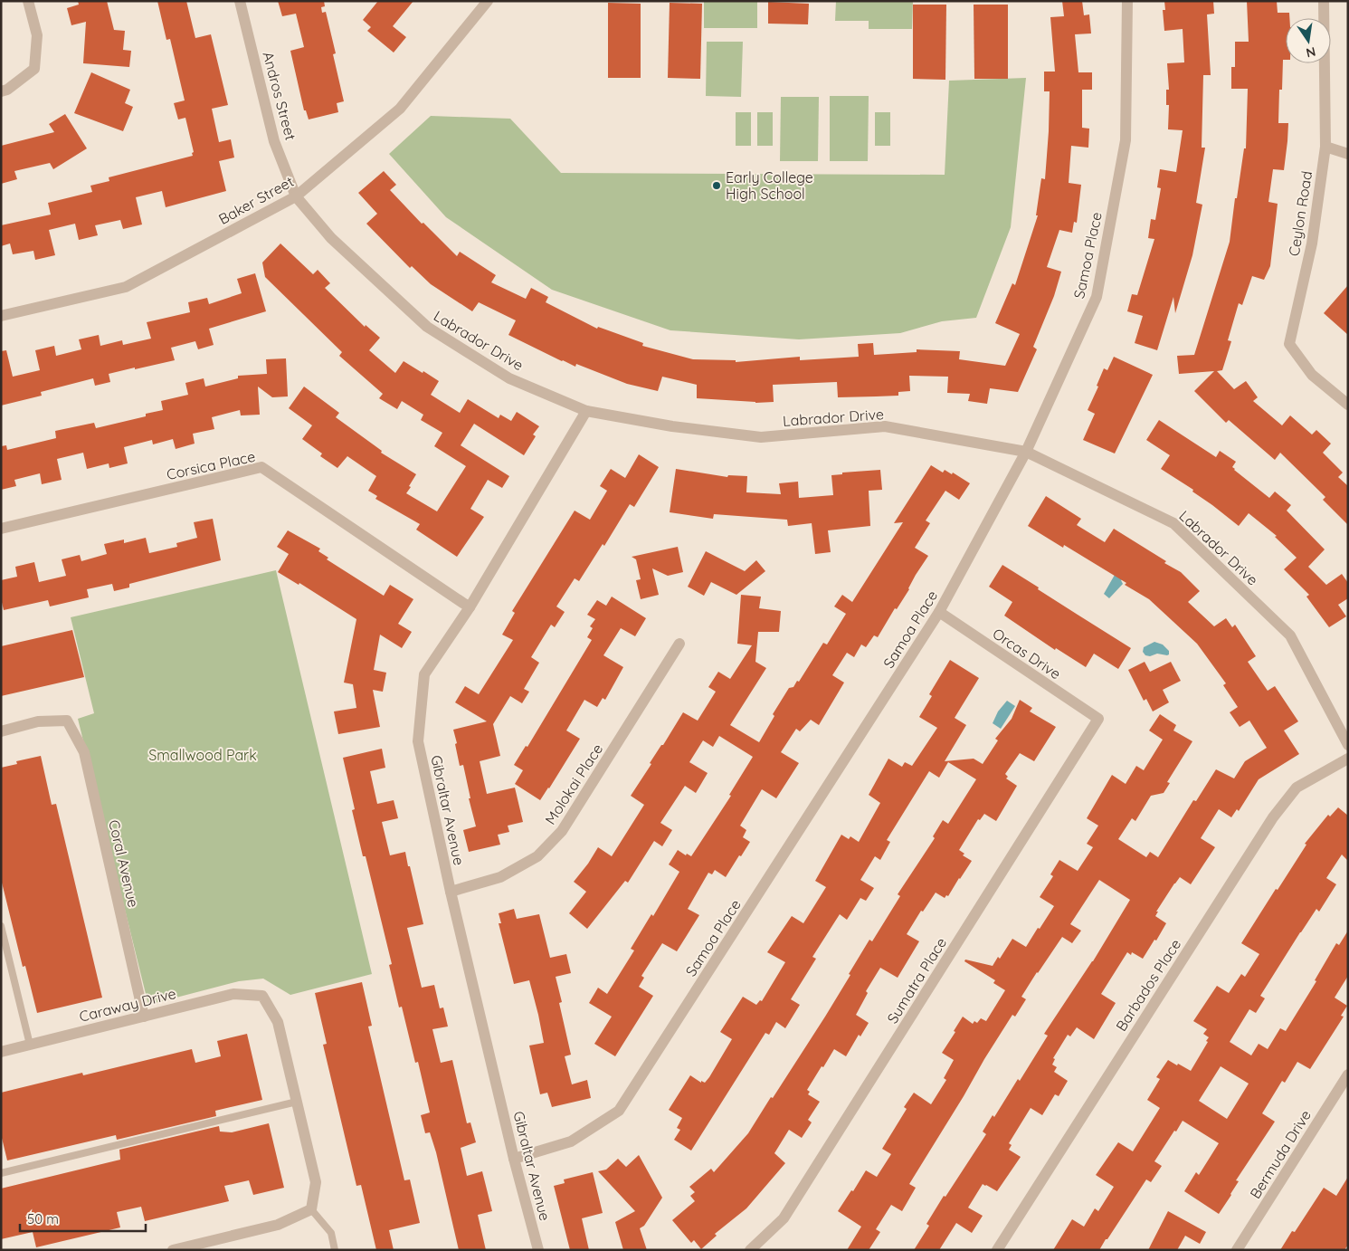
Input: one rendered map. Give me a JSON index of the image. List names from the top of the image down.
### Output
{
  "streets": {
    "street": [
      "Andros Street",
      "Baker Street",
      "Ceylon Road",
      "Samoa Place",
      "Labrador Drive",
      "Corsica Place",
      "Orcas Drive",
      "Molokai Place",
      "Gibraltar Avenue",
      "Coral Avenue",
      "Sumatra Place",
      "Barbados Place",
      "Caraway Drive",
      "Bermuda Drive"
    ]
  },
  "crossings": [
    ["Andros Street", "Baker Street"],
    ["Andros Street", "Labrador Drive"],
    ["Baker Street", "Labrador Drive"],
    ["Samoa Place", "Labrador Drive"],
    ["Samoa Place", "Orcas Drive"],
    ["Samoa Place", "Gibraltar Avenue"],
    ["Labrador Drive", "Gibraltar Avenue"],
    ["Corsica Place", "Gibraltar Avenue"],
    ["Orcas Drive", "Sumatra Place"],
    ["Molokai Place", "Gibraltar Avenue"],
    ["Coral Avenue", "Caraway Drive"]
  ],
  "parks": ["Smallwood Park"],
  "places": ["Early College High School"],
  "scale_bar": "50 m",
  "north": "bottom"
}
